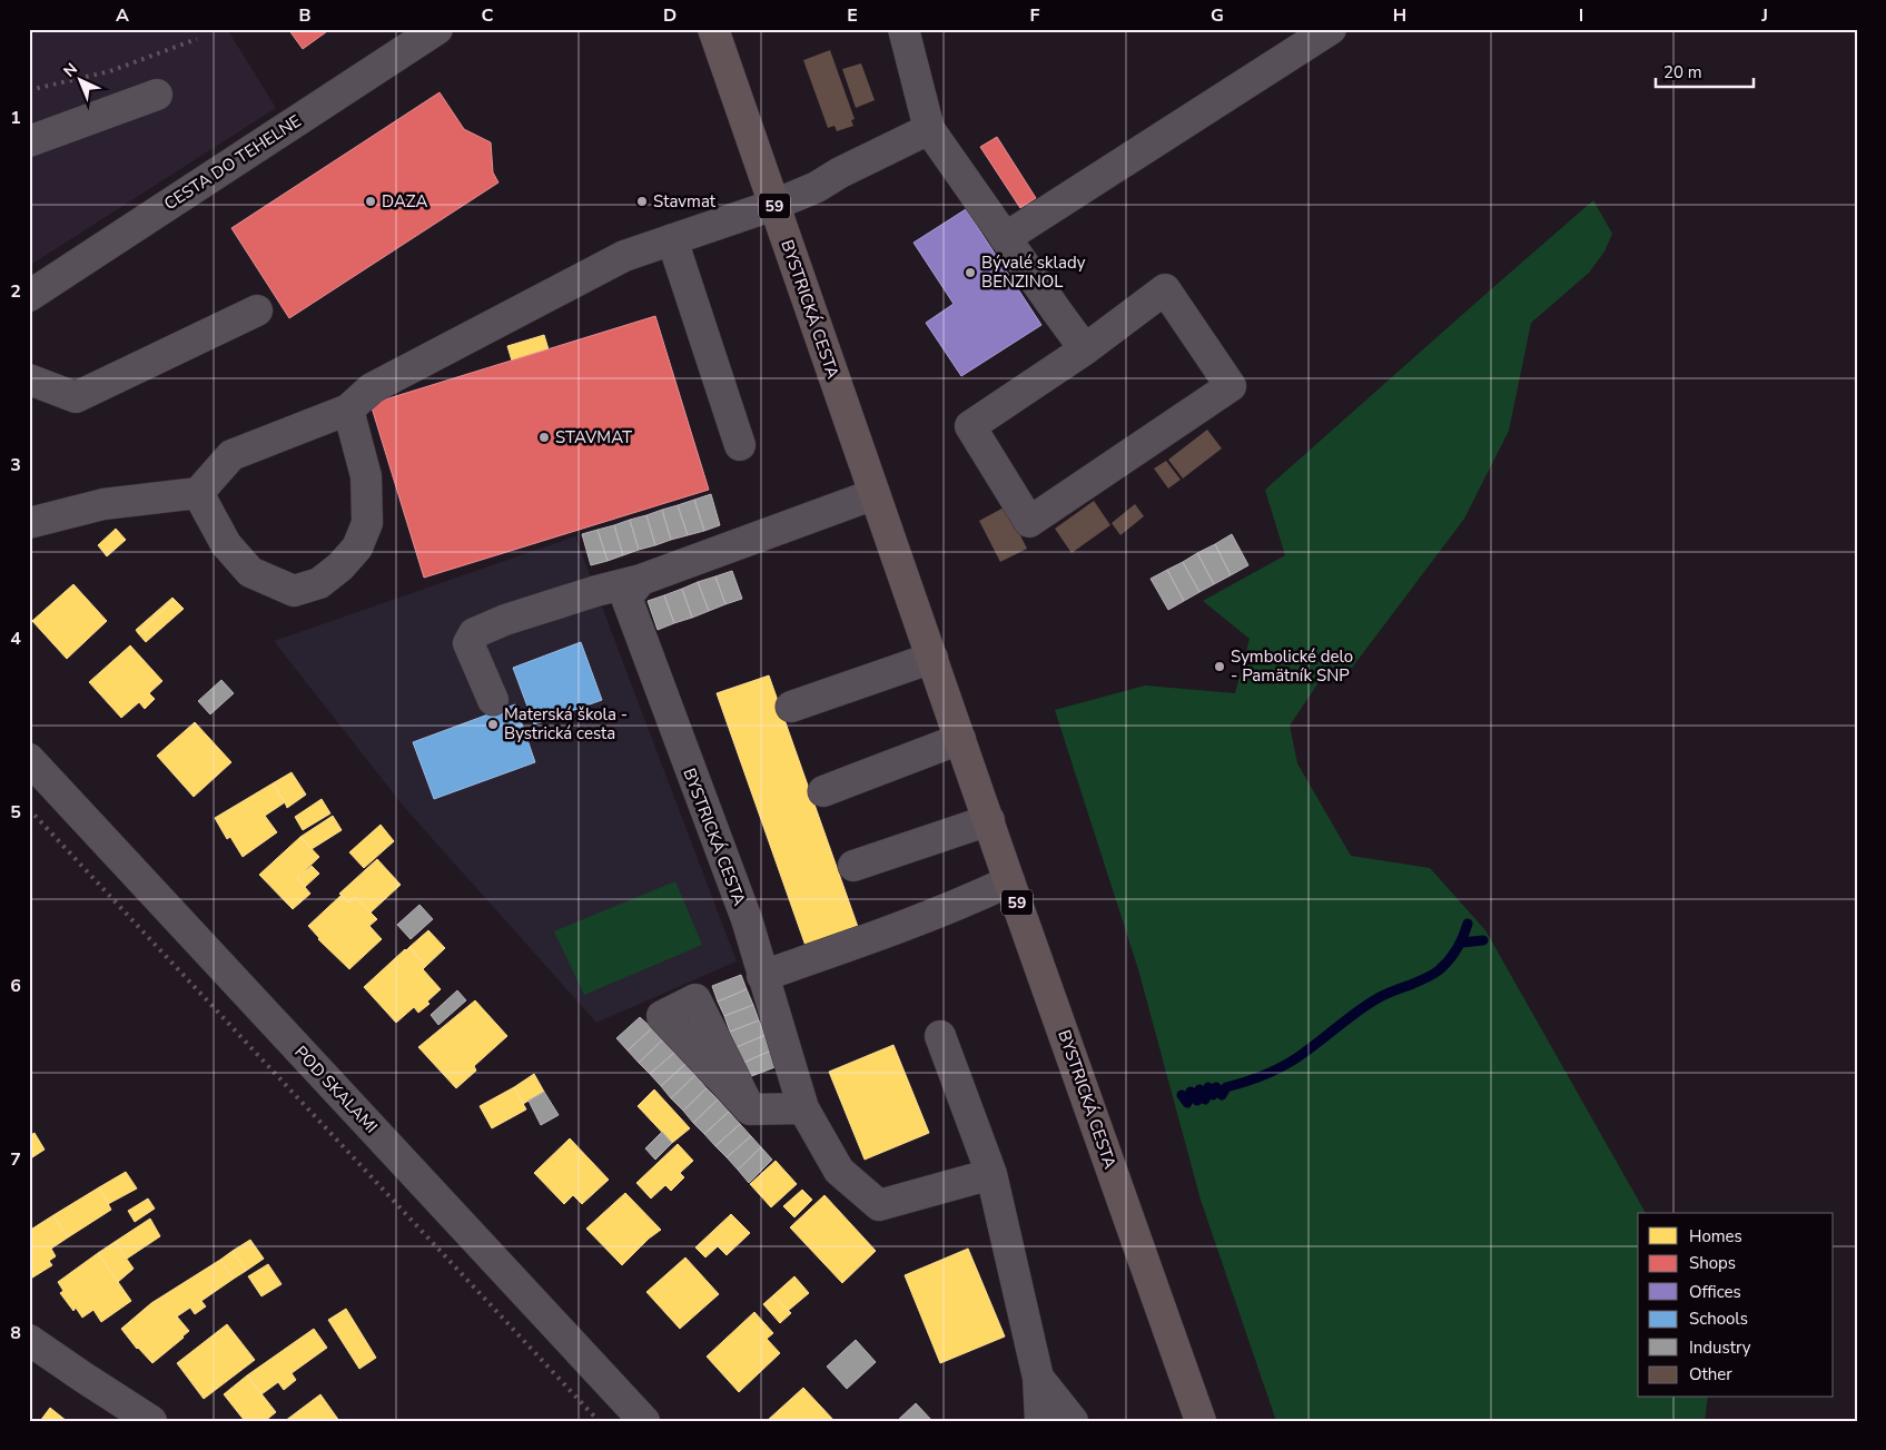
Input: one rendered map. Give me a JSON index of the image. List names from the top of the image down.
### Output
{
  "streets": {
    "main road": ["59", "BYSTRICKÁ CESTA"],
    "street": ["CESTA DO TEHELNE", "POD SKALAMI"]
  },
  "places": [
    "DAZA",
    "Stavmat",
    "Bývalé sklady BENZINOL",
    "STAVMAT",
    "Symbolické delo - Pamätník SNP",
    "Materská škola - Bystrická cesta"
  ],
  "legend": [
    "Homes",
    "Shops",
    "Offices",
    "Schools",
    "Industry",
    "Other"
  ],
  "scale_bar": "20 m",
  "north": "top left",
  "grid": {
    "columns": [
      "A",
      "B",
      "C",
      "D",
      "E",
      "F",
      "G",
      "H",
      "I",
      "J"
    ],
    "rows": [
      "1",
      "2",
      "3",
      "4",
      "5",
      "6",
      "7",
      "8"
    ]
  }
}
